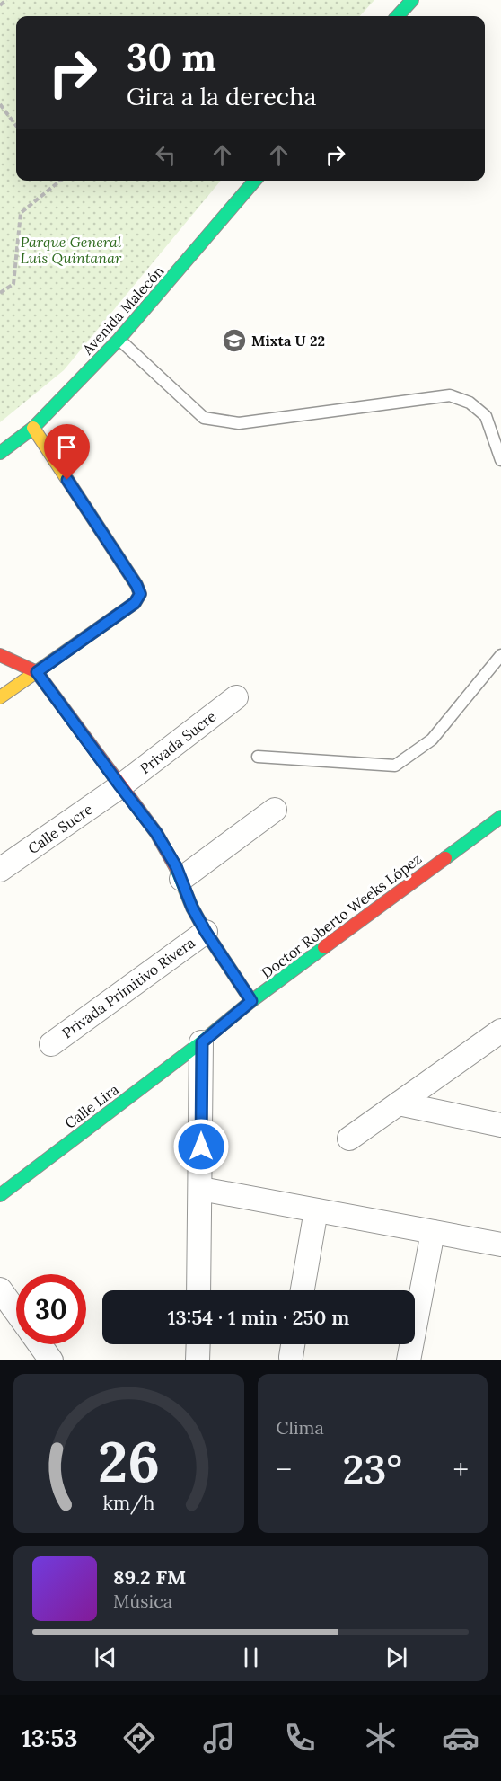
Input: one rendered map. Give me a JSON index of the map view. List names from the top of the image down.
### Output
{
  "streets": {
    "street": [
      "Avenida Malecón",
      "Privada Sucre",
      "Calle Sucre",
      "Doctor Roberto Weeks López",
      "Privada Primitivo Rivera",
      "Calle Lira"
    ]
  },
  "crossings": [
    ["Privada Sucre", "Calle Sucre"],
    ["Doctor Roberto Weeks López", "Calle Lira"]
  ],
  "parks": ["Parque General Luis Quintanar"],
  "places": {
    "school or university": ["Mixta U 22"]
  },
  "page": {
    "turn": ["30 m", "Gira a la derecha"],
    "limit": "30",
    "trip": "13:54 · 1 min · 250 m",
    "tile": "Clima",
    "heat": ["−", "23°", "+"],
    "song": ["89.2 FM", "Música"],
    "tabs": "13:53",
    "gauge": ["26", "km/h"]
  }
}
